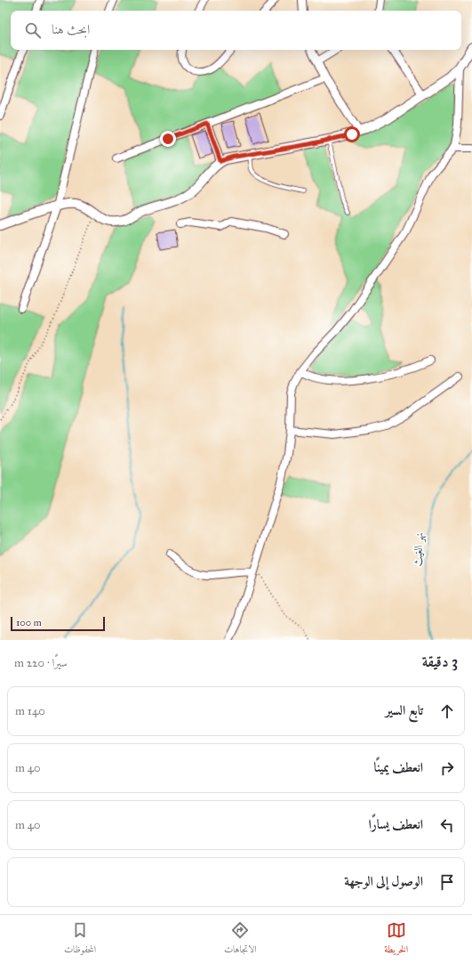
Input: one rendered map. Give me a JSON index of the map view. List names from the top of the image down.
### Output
{
  "water": ["نهر الغيث"],
  "scale_bar": "100 m",
  "page": {
    "search": "ابحث هنا",
    "scale": "100 m",
    "heading": ["3 دقيقة", "سيرًا · 220 m"],
    "list": [
      ["تابع السير", "140 m"],
      ["انعطف يمينًا", "40 m"],
      ["انعطف يسارًا", "40 m"],
      "الوصول إلى الوجهة"
    ],
    "nav": ["الخريطة", "الاتجاهات", "المحفوظات"]
  }
}
